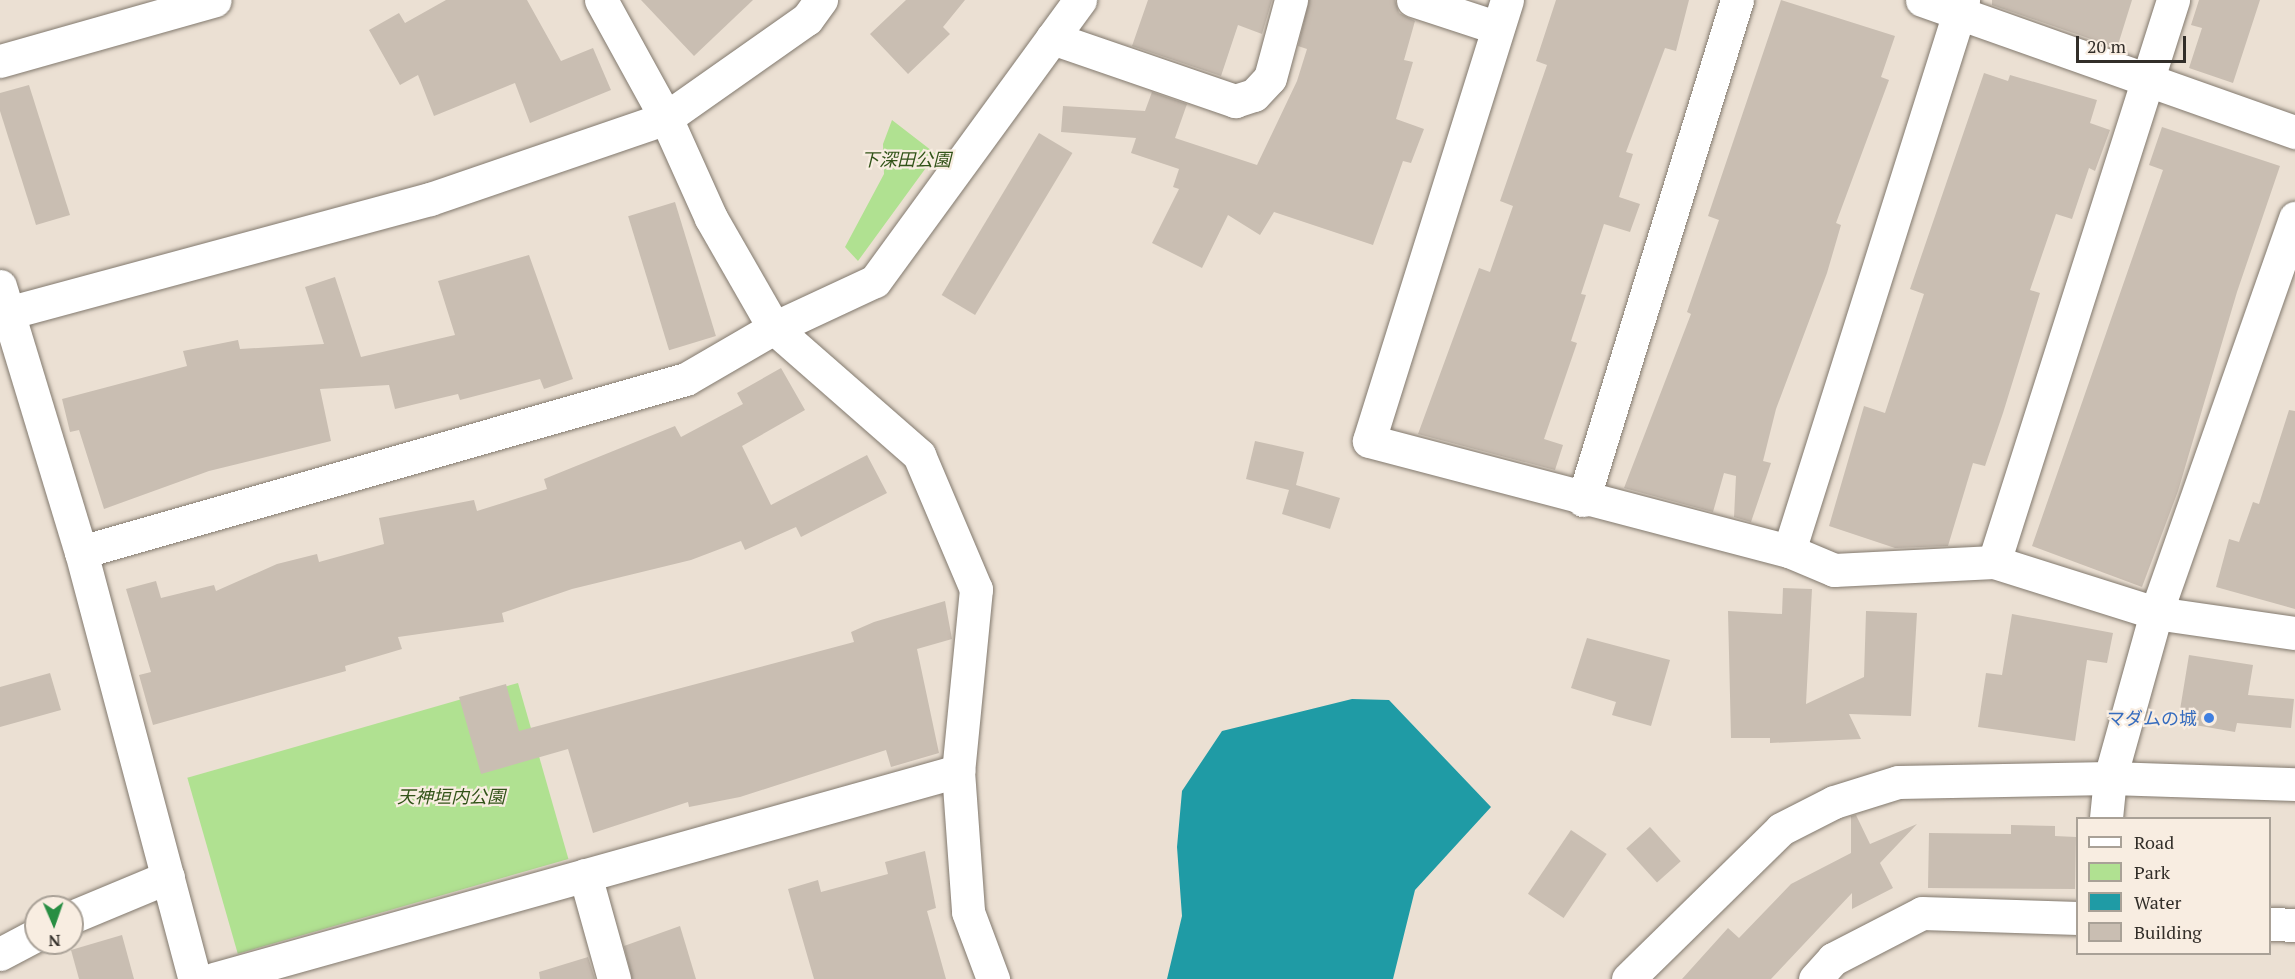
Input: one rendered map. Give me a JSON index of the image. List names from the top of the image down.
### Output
{
  "parks": ["下深田公園", "天神垣内公園"],
  "places": ["マダムの城"],
  "legend": [
    "Road",
    "Park",
    "Water",
    "Building"
  ],
  "scale_bar": "20 m",
  "north": "bottom"
}
